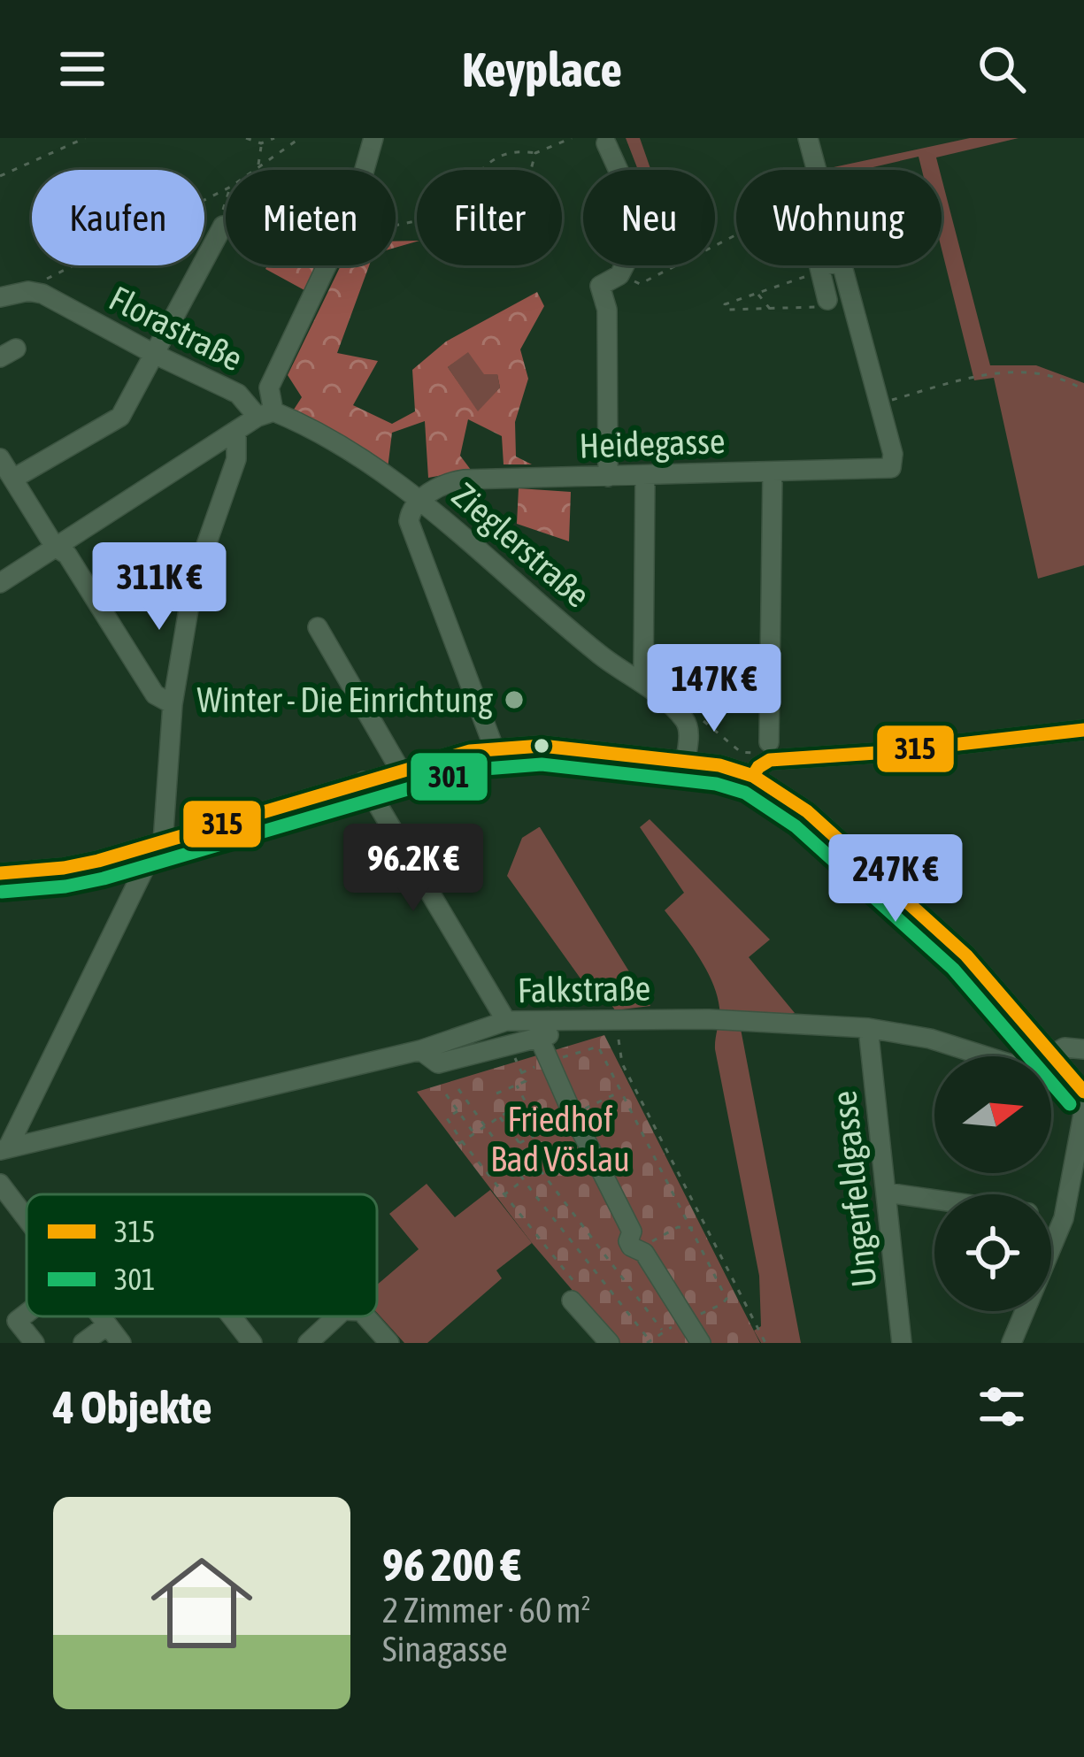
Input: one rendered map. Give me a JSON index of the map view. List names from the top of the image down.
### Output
{
  "streets": {
    "street": [
      "Florastraße",
      "Heidegasse",
      "Zieglerstraße",
      "Falkstraße",
      "Ungerfeldgasse"
    ]
  },
  "crossings": [
    ["Florastraße", "Zieglerstraße"],
    ["Heidegasse", "Zieglerstraße"],
    ["Falkstraße", "Ungerfeldgasse"]
  ],
  "parks": ["Friedhof Bad Vöslau"],
  "places": ["Winter - Die Einrichtung"],
  "lines": ["transit line 315", "transit line 301"],
  "legend": ["315", "301"],
  "north": "right",
  "page": {
    "header": "Keyplace",
    "chip": [
      "Kaufen",
      "Mieten",
      "Filter",
      "Neu",
      "Wohnung"
    ],
    "price": [
      "311K €",
      "147K €",
      "96.2K €",
      "247K €"
    ],
    "heading": "4 Objekte",
    "list": [
      {
        "name": "96 200 €",
        "note": "2 Zimmer · 60 m² · Sinagasse"
      }
    ]
  }
}
